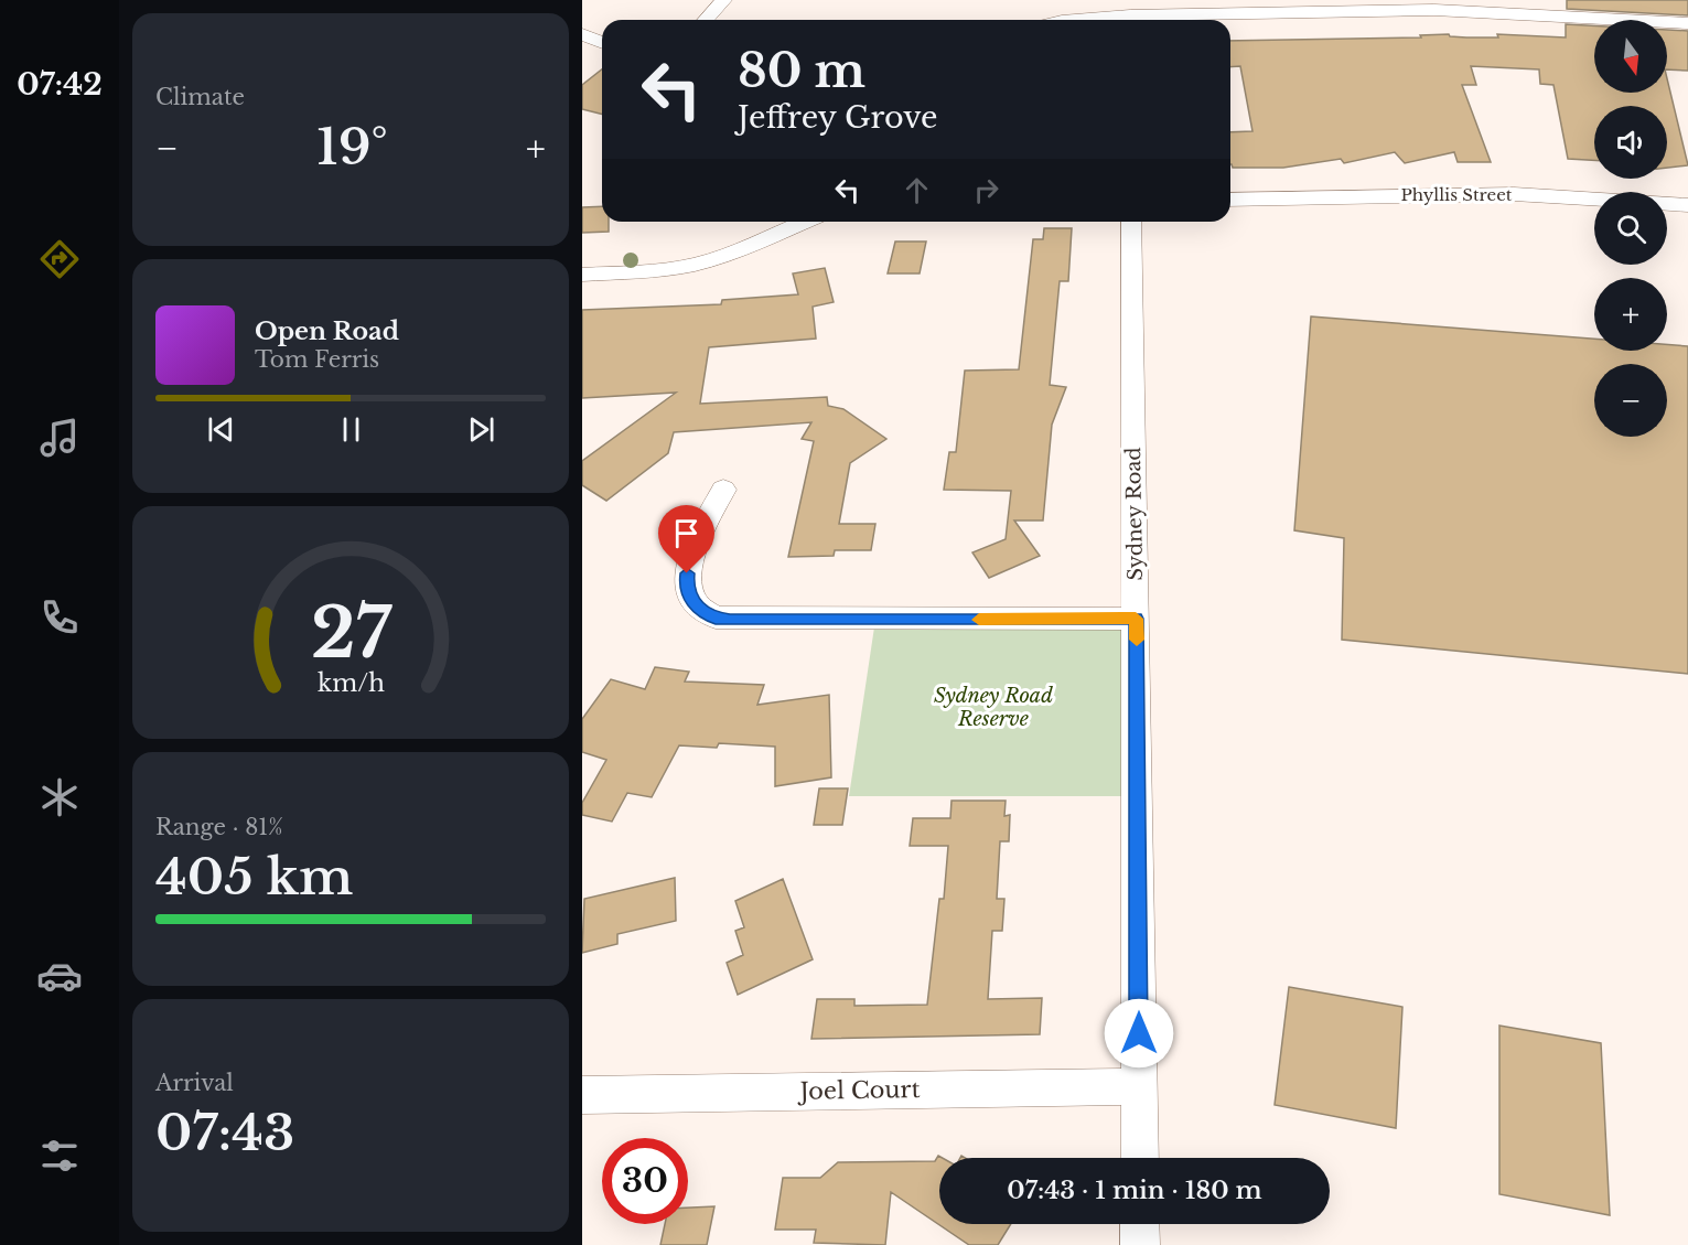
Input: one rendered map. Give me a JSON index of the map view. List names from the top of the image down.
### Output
{
  "streets": {
    "street": ["Phyllis Street", "Sydney Road", "Joel Court"]
  },
  "crossings": [
    ["Sydney Road", "Joel Court"]
  ],
  "parks": ["Sydney Road Reserve"],
  "north": "bottom",
  "page": {
    "tabs": "07:42",
    "tile": [
      "Climate",
      ["Range · 81%", "405 km"],
      ["Arrival", "07:43"]
    ],
    "map_buttons": ["+", "−"],
    "turn": ["80 m", "Jeffrey Grove"],
    "heat": ["−", "19°", "+"],
    "song": ["Open Road", "Tom Ferris"],
    "limit": "30",
    "trip": "07:43 · 1 min · 180 m",
    "gauge": ["27", "km/h"]
  }
}
